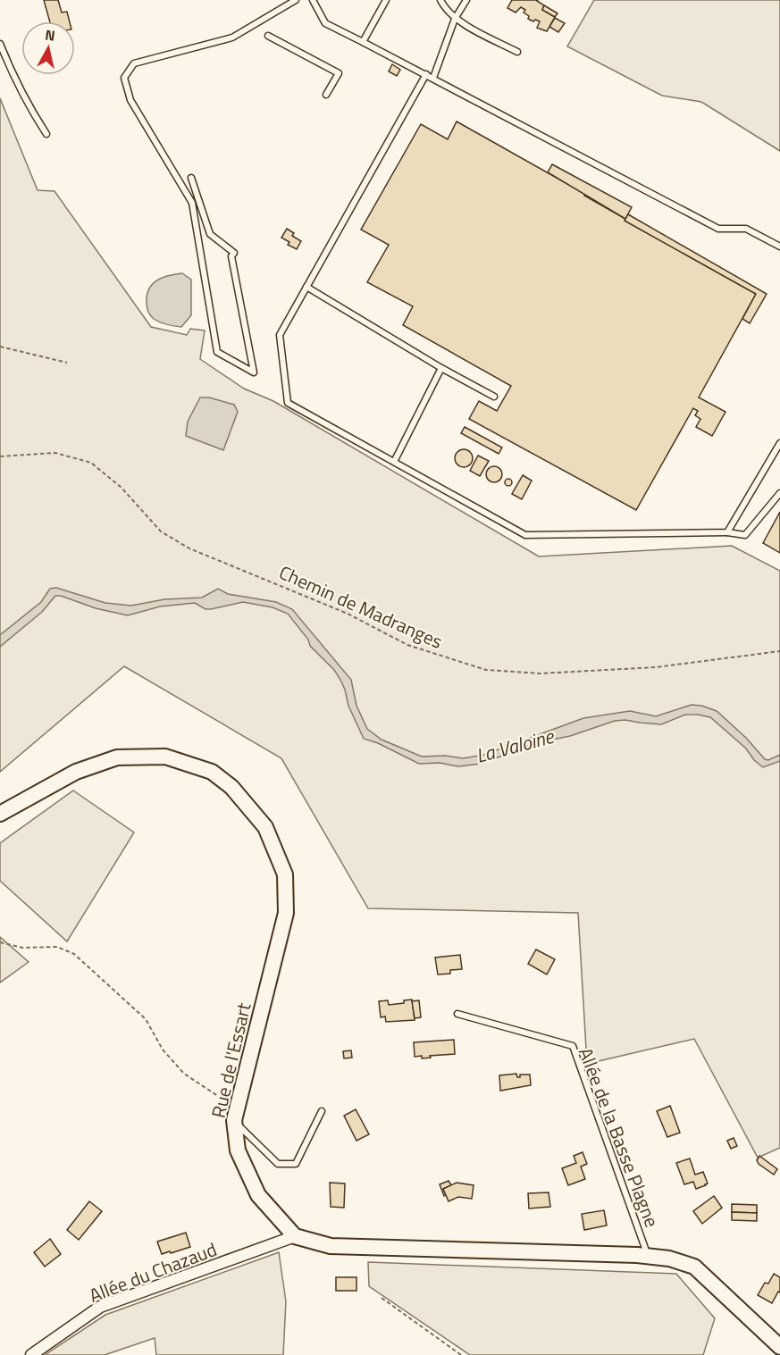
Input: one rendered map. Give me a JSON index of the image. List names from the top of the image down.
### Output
{
  "streets": {
    "street": ["Rue de l'Essart", "Allée du Chazaud"],
    "lane": ["Allée de la Basse Plagne"],
    "path": ["Chemin de Madranges"]
  },
  "crossings": [
    ["Rue de l'Essart", "Allée du Chazaud"]
  ],
  "water": ["La Valoine"],
  "north": "top"
}
